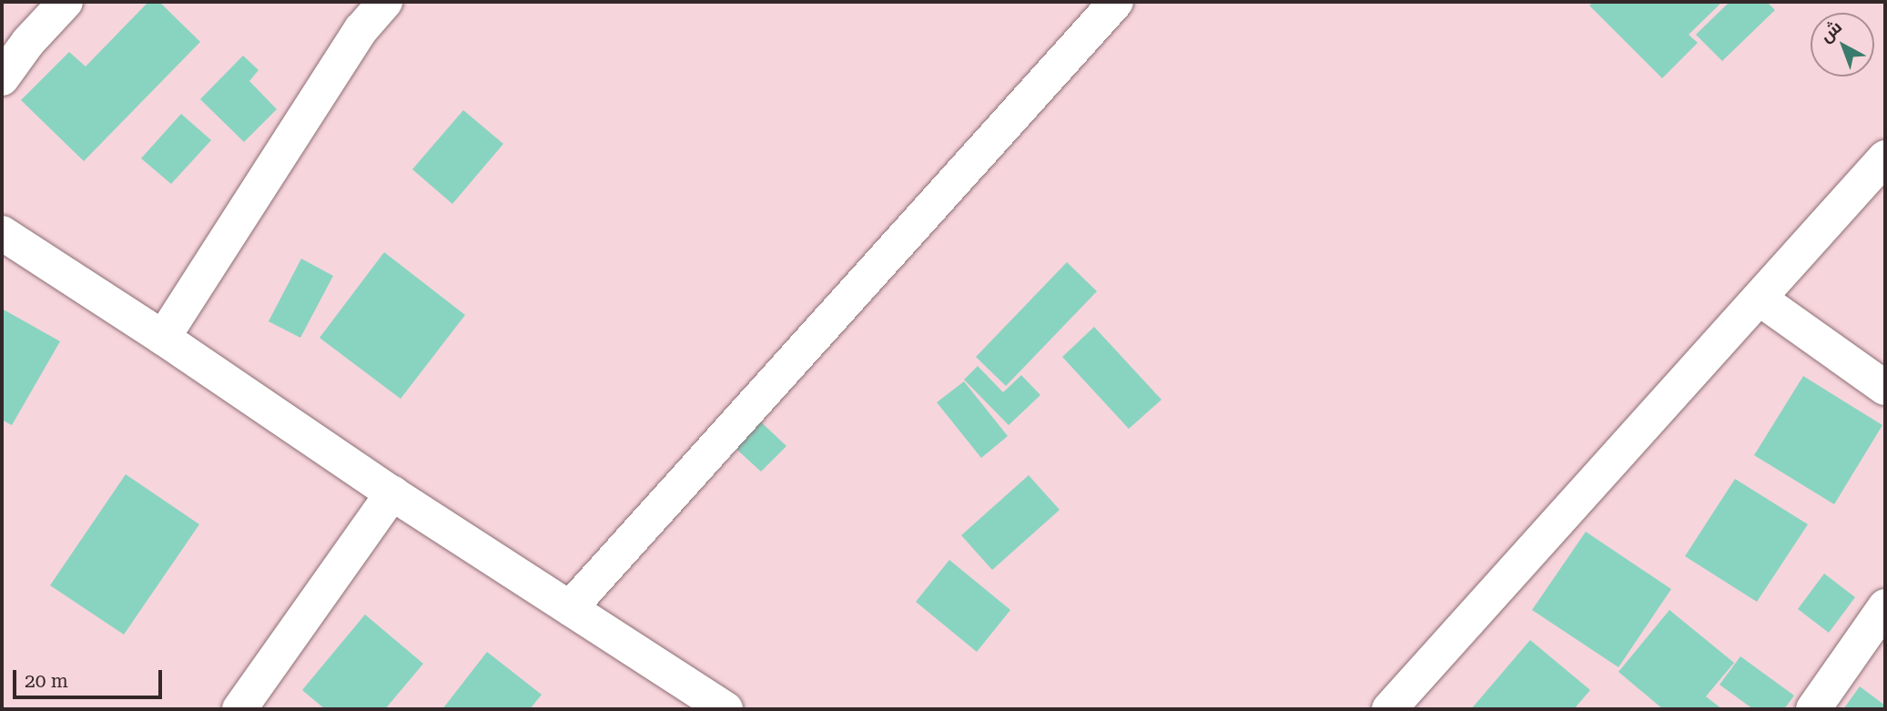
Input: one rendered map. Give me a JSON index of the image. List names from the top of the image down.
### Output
{
  "scale_bar": "20 m",
  "north": "top left"
}
